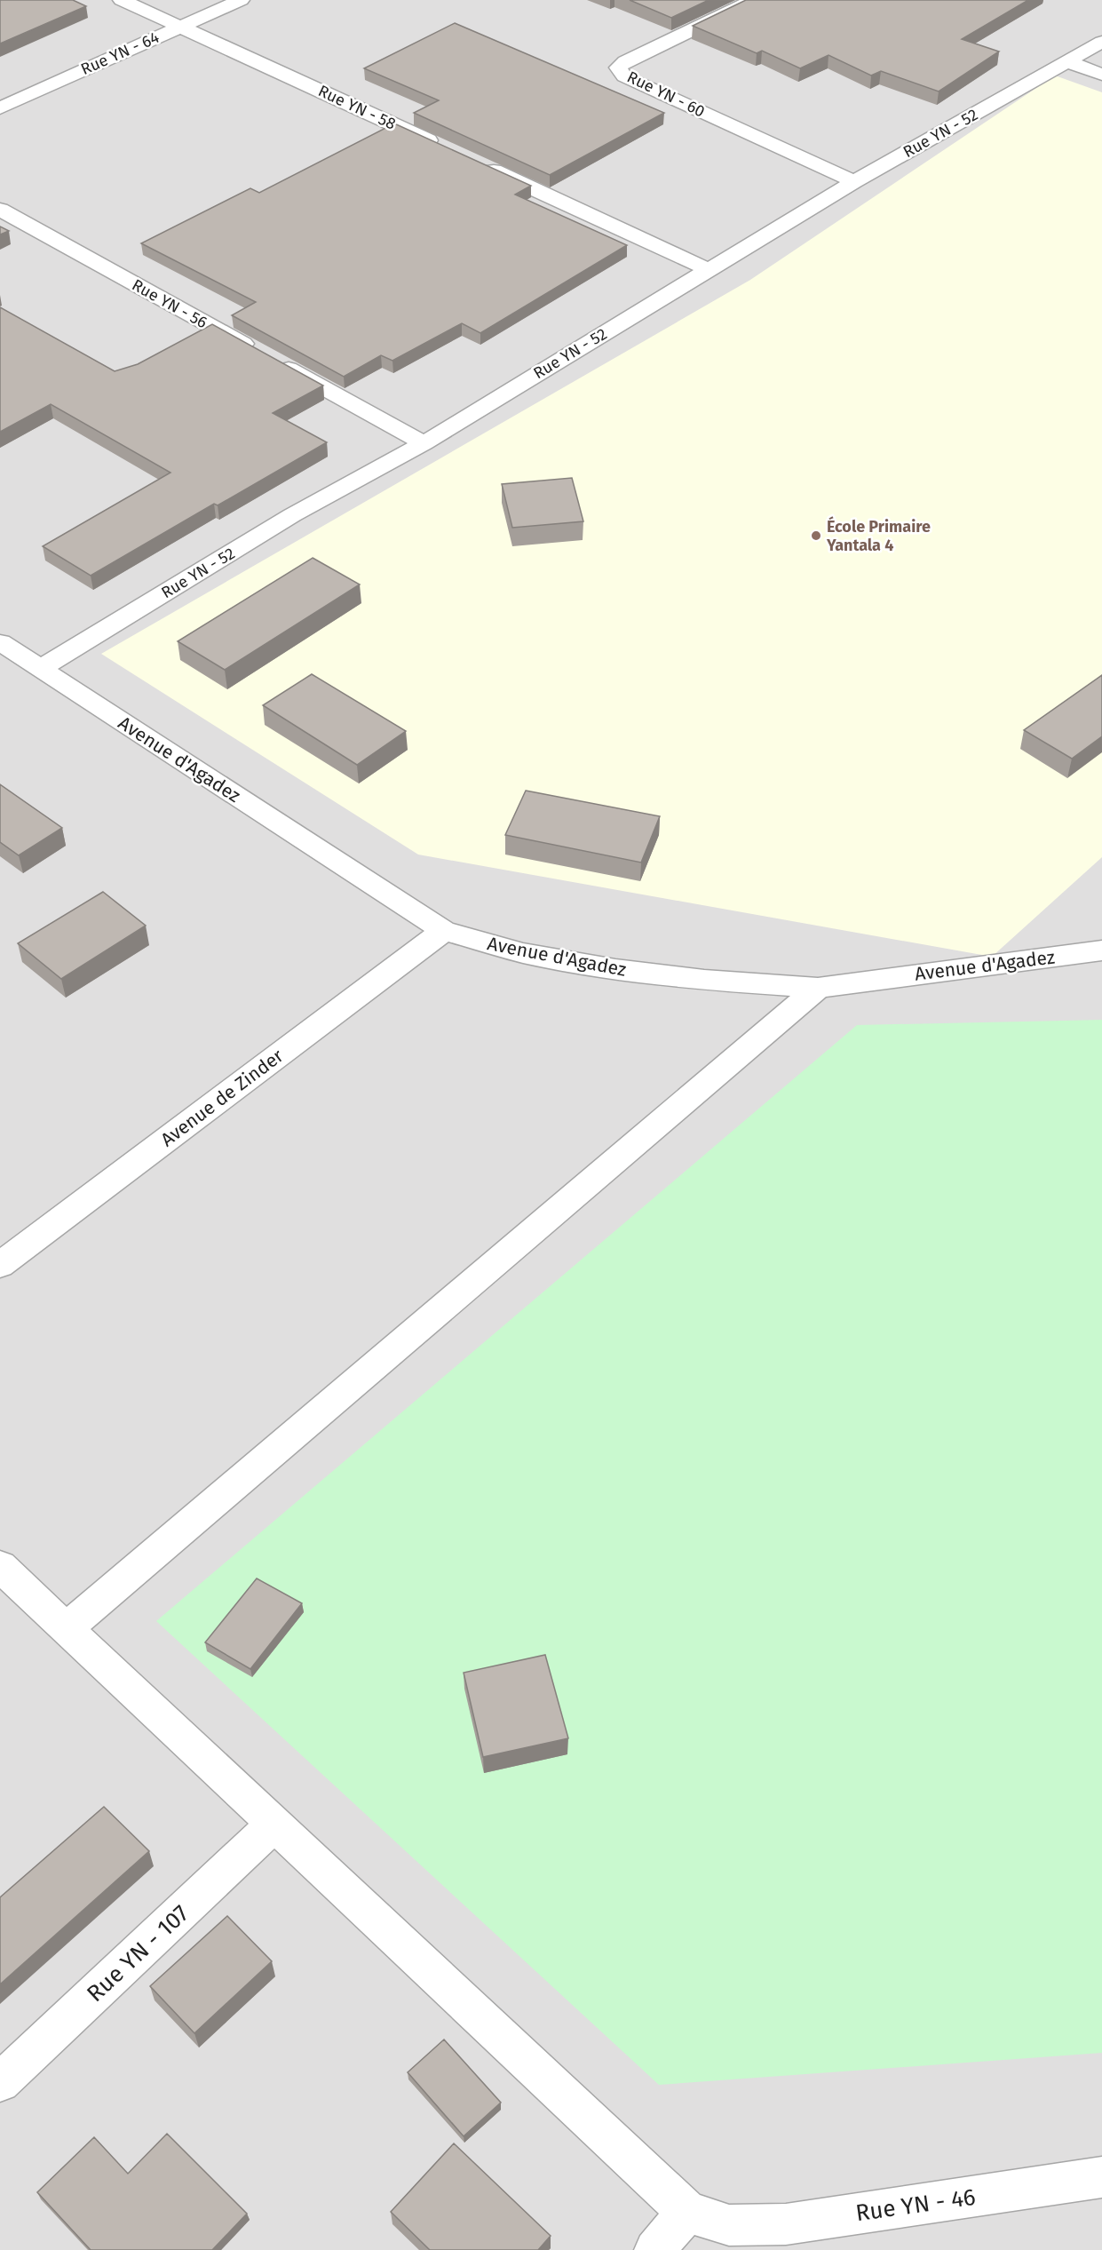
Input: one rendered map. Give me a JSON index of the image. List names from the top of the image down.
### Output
{
  "streets": {
    "street": [
      "Rue YN - 64",
      "Rue YN - 60",
      "Rue YN - 58",
      "Rue YN - 52",
      "Rue YN - 56",
      "Avenue d'Agadez",
      "Avenue de Zinder",
      "Rue YN - 107",
      "Rue YN - 46"
    ]
  },
  "crossings": [
    ["Rue YN - 64", "Rue YN - 58"],
    ["Rue YN - 60", "Rue YN - 52"],
    ["Rue YN - 52", "Rue YN - 56"],
    ["Rue YN - 52", "Avenue d'Agadez"],
    ["Avenue d'Agadez", "Avenue de Zinder"]
  ],
  "places": ["École Primaire Yantala 4"]
}
